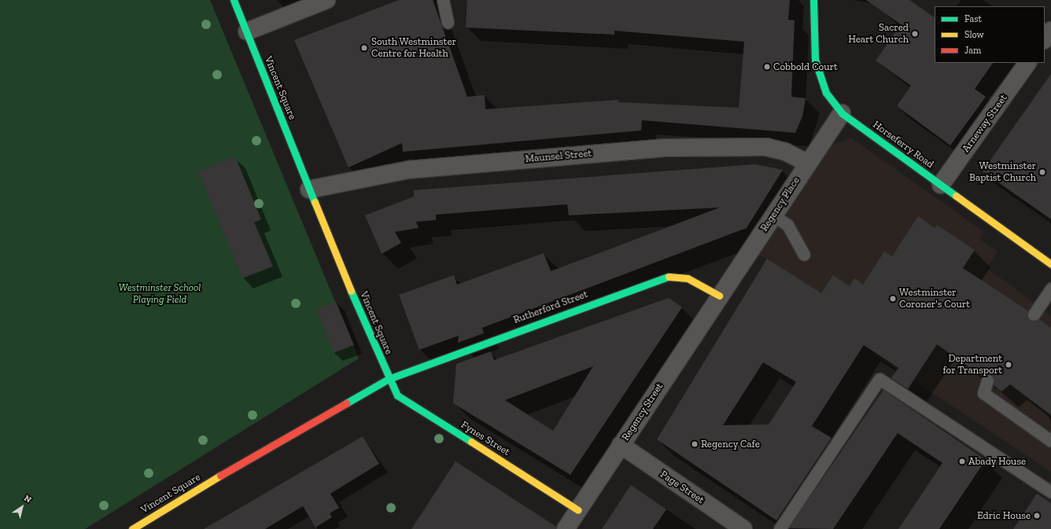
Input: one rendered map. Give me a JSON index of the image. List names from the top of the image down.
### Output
{
  "streets": {
    "street": [
      "Vincent Square",
      "Arneway Street",
      "Horseferry Road",
      "Maunsel Street",
      "Regency Place",
      "Rutherford Street",
      "Regency Street",
      "Fynes Street",
      "Page Street"
    ]
  },
  "crossings": [
    ["Vincent Square", "Maunsel Street"],
    ["Vincent Square", "Rutherford Street"],
    ["Vincent Square", "Fynes Street"],
    ["Arneway Street", "Horseferry Road"],
    ["Horseferry Road", "Regency Place"],
    ["Maunsel Street", "Regency Place"],
    ["Regency Place", "Rutherford Street"],
    ["Regency Place", "Regency Street"],
    ["Rutherford Street", "Regency Street"],
    ["Rutherford Street", "Fynes Street"],
    ["Regency Street", "Fynes Street"],
    ["Regency Street", "Page Street"]
  ],
  "parks": ["Westminster School Playing Field"],
  "places": [
    "Sacred Heart Church",
    "South Westminster Centre for Health",
    "Cobbold Court",
    "Westminster Baptist Church",
    "Westminster Coroner's Court",
    "Department for Transport",
    "Regency Cafe",
    "Abady House",
    "Edric House"
  ],
  "legend": ["Fast", "Slow", "Jam"],
  "north": "top right"
}
